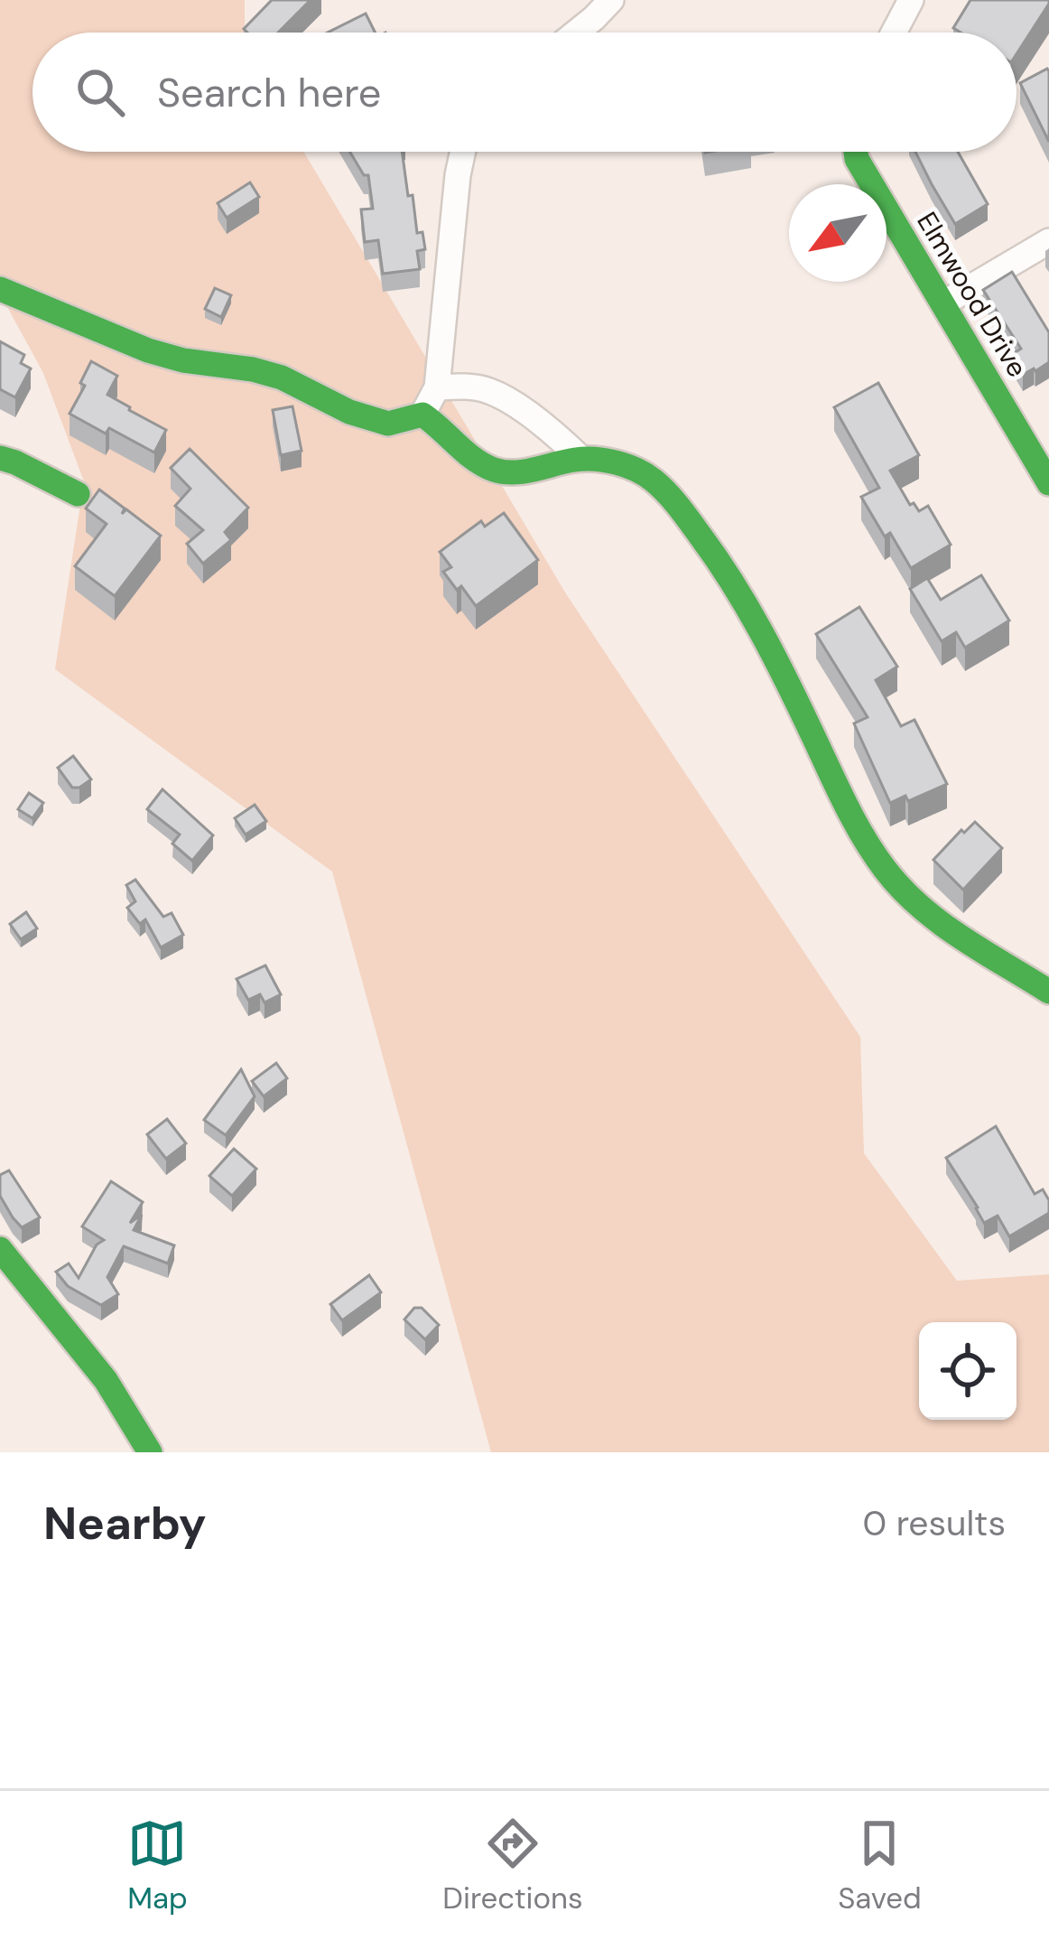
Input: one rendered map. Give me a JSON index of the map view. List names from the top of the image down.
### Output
{
  "streets": {
    "street": ["Elmwood Drive"]
  },
  "north": "bottom left",
  "page": {
    "search": "Search here",
    "heading": ["Nearby", "0 results"],
    "nav": ["Map", "Directions", "Saved"]
  }
}
